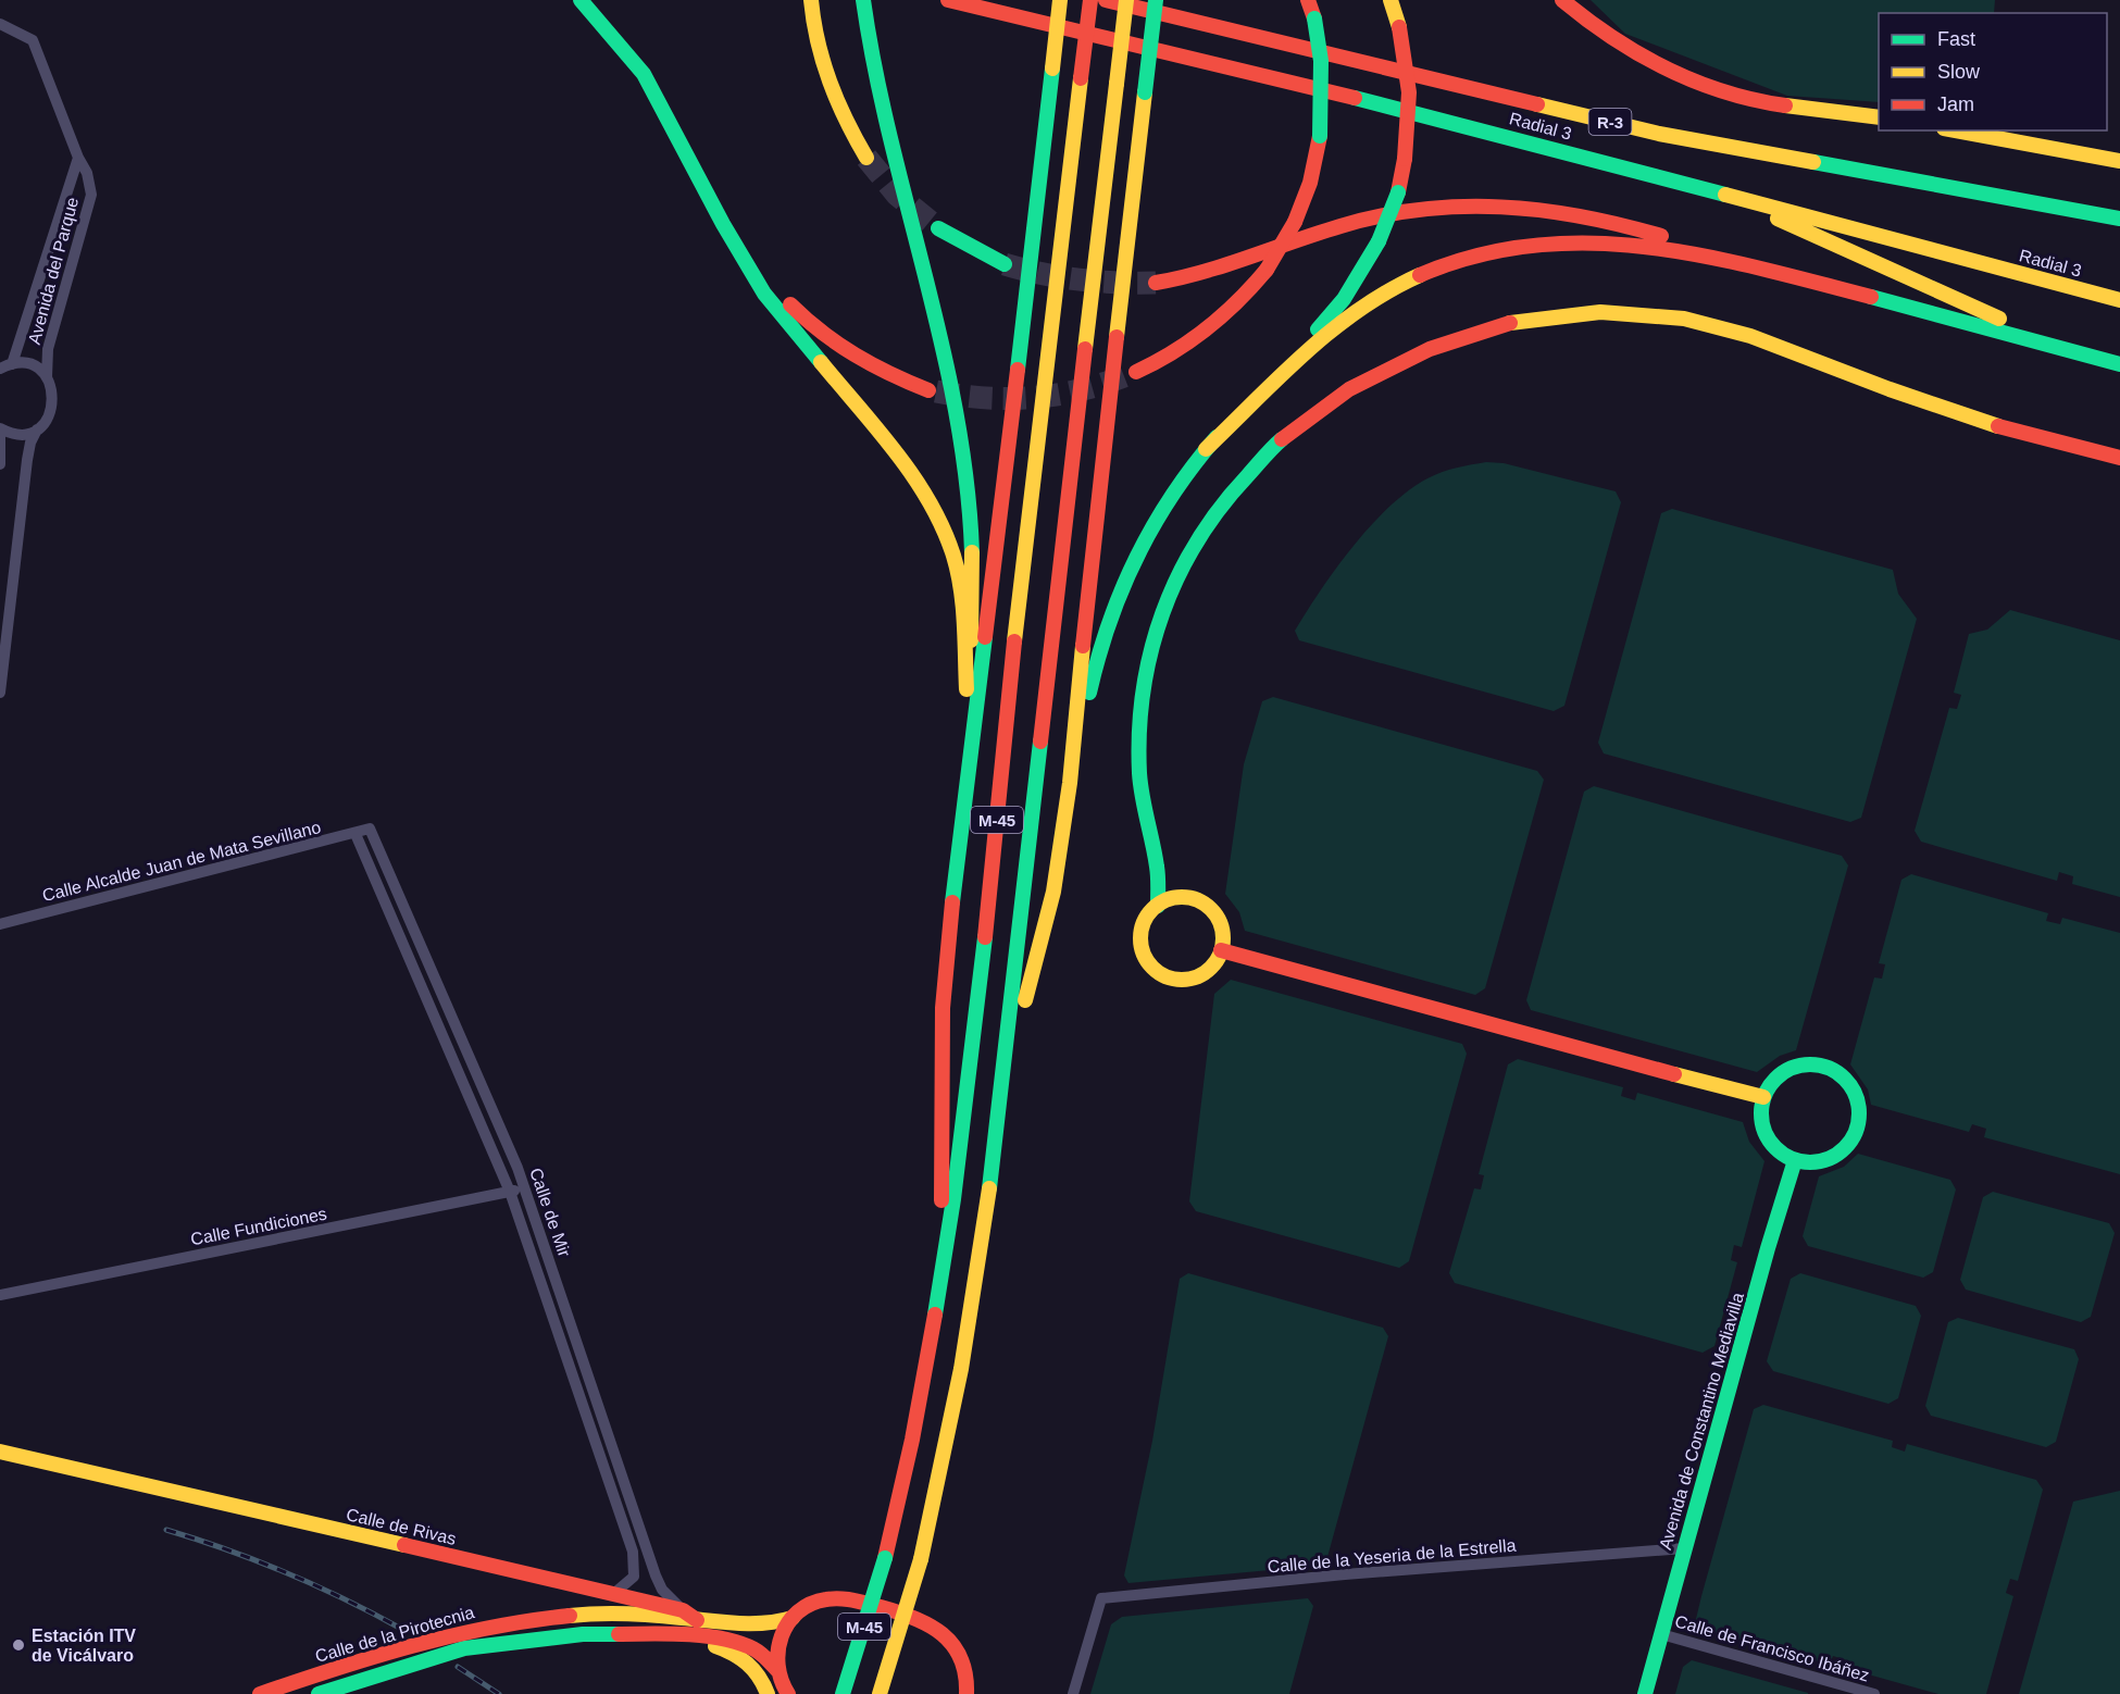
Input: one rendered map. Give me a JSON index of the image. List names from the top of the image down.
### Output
{
  "streets": {
    "main road": [
      "R-3",
      "Radial 3",
      "M-45",
      "Avenida de Constantino Mediavilla",
      "Calle de Rivas",
      "Calle de la Pirotecnia"
    ],
    "street": [
      "Avenida del Parque",
      "Calle Alcalde Juan de Mata Sevillano",
      "Calle de Mir",
      "Calle Fundiciones",
      "Calle de la Yeseria de la Estrella",
      "Calle de Francisco Ibáñez"
    ]
  },
  "crossings": [
    ["Calle Alcalde Juan de Mata Sevillano", "Calle de Mir"],
    ["Calle de Mir", "Calle Fundiciones"],
    ["Calle de Mir", "Calle de Rivas"],
    ["Avenida de Constantino Mediavilla", "Calle de la Yeseria de la Estrella"],
    ["Avenida de Constantino Mediavilla", "Calle de Francisco Ibáñez"],
    ["Calle de Rivas", "Calle de la Pirotecnia"]
  ],
  "places": ["Estación ITV de Vicálvaro"],
  "legend": ["Fast", "Slow", "Jam"]
}
